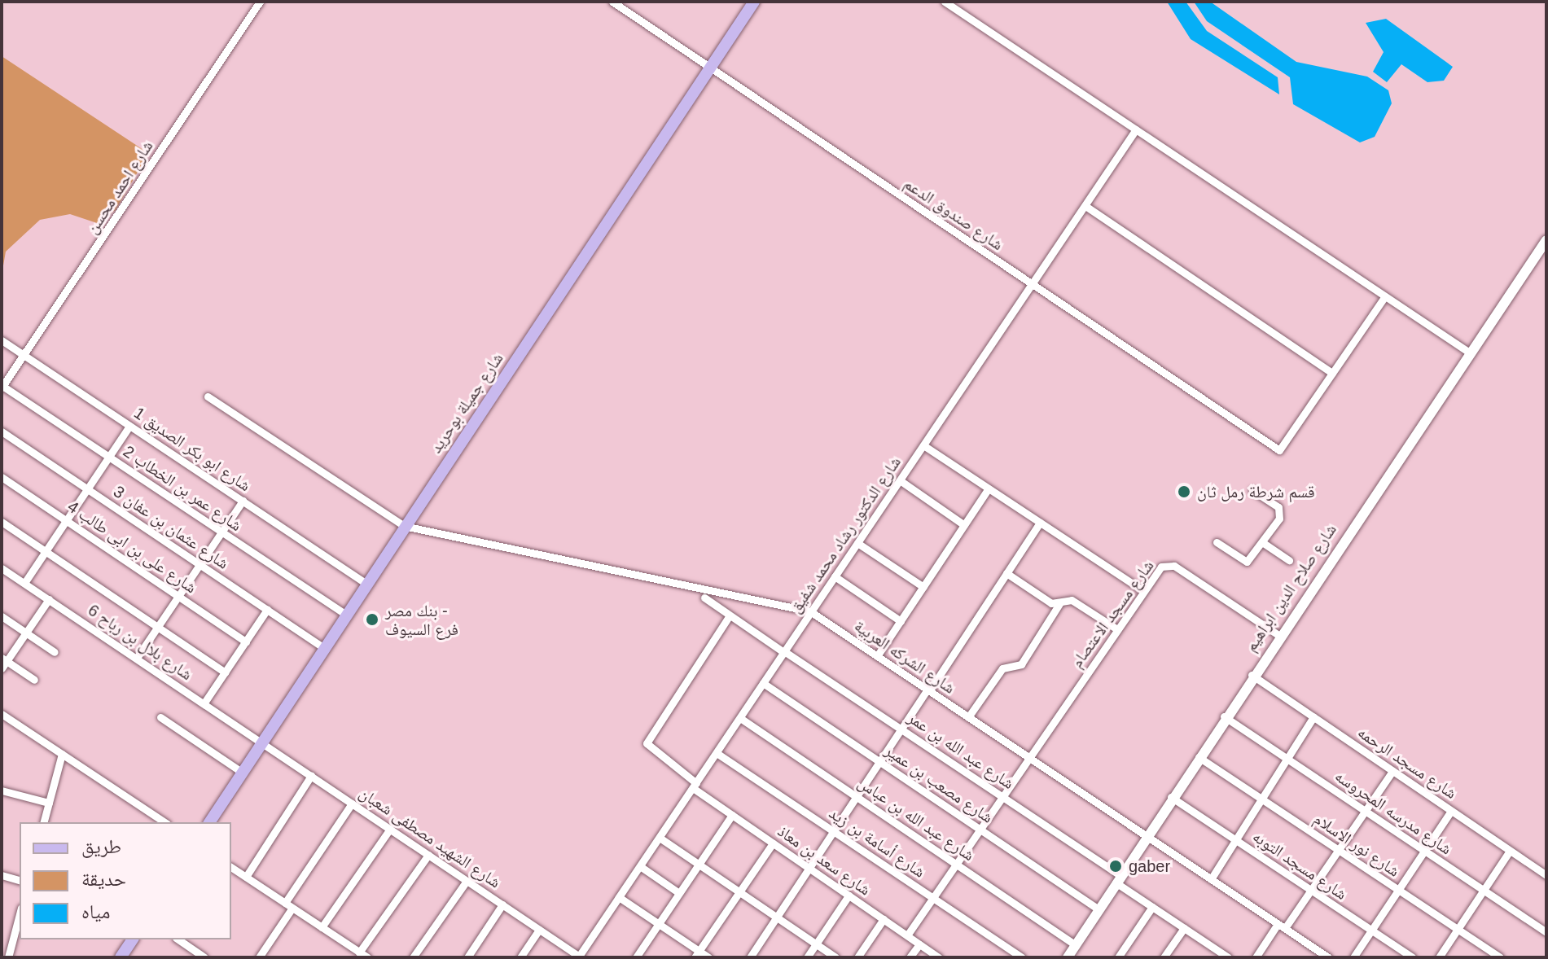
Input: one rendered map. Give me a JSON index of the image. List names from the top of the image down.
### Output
{
  "streets": {
    "main road": ["شارع جميلة بوحريد"],
    "street": [
      "شارع احمد محسن",
      "شارع صندوق الدعم",
      "شارع ابو بكر الصديق 1",
      "شارع عمر بن الخطاب 2",
      "شارع عثمان بن عفان 3",
      "شارع الدكتور رشاد محمد شفيق",
      "شارع على بن ابى طالب 4",
      "شارع صلاح الدين ابراهيم",
      "شارع مسجد الاعتصام",
      "شارع بلال بن رباح 6",
      "شارع الشركه العربية",
      "شارع عبد الله بن عمر",
      "شارع مسجد الرحمه",
      "شارع مصعب بن عمير",
      "شارع مدرسه المحروسه",
      "شارع عبد الله بن عباس",
      "شارع الشهيد مصطفى شعبان",
      "شارع أسامة بن زيد",
      "شارع نور الاسلام",
      "شارع سعد بن معاذ",
      "شارع مسجد التوبه"
    ]
  },
  "crossings": [
    ["شارع احمد محسن", "شارع ابو بكر الصديق 1"],
    ["شارع احمد محسن", "شارع عمر بن الخطاب 2"],
    ["شارع صندوق الدعم", "شارع جميلة بوحريد"],
    ["شارع صندوق الدعم", "شارع الدكتور رشاد محمد شفيق"],
    ["شارع جميلة بوحريد", "شارع ابو بكر الصديق 1"],
    ["شارع جميلة بوحريد", "شارع عمر بن الخطاب 2"],
    ["شارع جميلة بوحريد", "شارع عثمان بن عفان 3"],
    ["شارع جميلة بوحريد", "شارع بلال بن رباح 6"],
    ["شارع جميلة بوحريد", "شارع الشركه العربية"],
    ["شارع جميلة بوحريد", "شارع الشهيد مصطفى شعبان"],
    ["شارع الدكتور رشاد محمد شفيق", "شارع الشركه العربية"],
    ["شارع الدكتور رشاد محمد شفيق", "شارع عبد الله بن عمر"],
    ["شارع الدكتور رشاد محمد شفيق", "شارع مصعب بن عمير"],
    ["شارع الدكتور رشاد محمد شفيق", "شارع عبد الله بن عباس"],
    ["شارع الدكتور رشاد محمد شفيق", "شارع الشهيد مصطفى شعبان"],
    ["شارع الدكتور رشاد محمد شفيق", "شارع أسامة بن زيد"],
    ["شارع الدكتور رشاد محمد شفيق", "شارع سعد بن معاذ"],
    ["شارع صلاح الدين ابراهيم", "شارع مسجد الاعتصام"],
    ["شارع صلاح الدين ابراهيم", "شارع الشركه العربية"],
    ["شارع صلاح الدين ابراهيم", "شارع عبد الله بن عمر"],
    ["شارع صلاح الدين ابراهيم", "شارع مسجد الرحمه"],
    ["شارع صلاح الدين ابراهيم", "شارع مصعب بن عمير"],
    ["شارع صلاح الدين ابراهيم", "شارع مدرسه المحروسه"],
    ["شارع صلاح الدين ابراهيم", "شارع عبد الله بن عباس"],
    ["شارع صلاح الدين ابراهيم", "شارع نور الاسلام"],
    ["شارع صلاح الدين ابراهيم", "شارع مسجد التوبه"],
    ["شارع مسجد الاعتصام", "شارع الشركه العربية"],
    ["شارع مسجد الاعتصام", "شارع عبد الله بن عمر"],
    ["شارع مسجد الاعتصام", "شارع مصعب بن عمير"],
    ["شارع مسجد الاعتصام", "شارع عبد الله بن عباس"],
    ["شارع مسجد الاعتصام", "شارع أسامة بن زيد"],
    ["شارع مسجد الاعتصام", "شارع سعد بن معاذ"],
    ["شارع بلال بن رباح 6", "شارع الشهيد مصطفى شعبان"],
    ["شارع عبد الله بن عمر", "شارع سعد بن معاذ"]
  ],
  "places": ["قسم شرطة رمل ثان", "بنك مصر - فرع السيوف", "gaber"],
  "legend": ["طريق", "حديقة", "مياه"]
}
